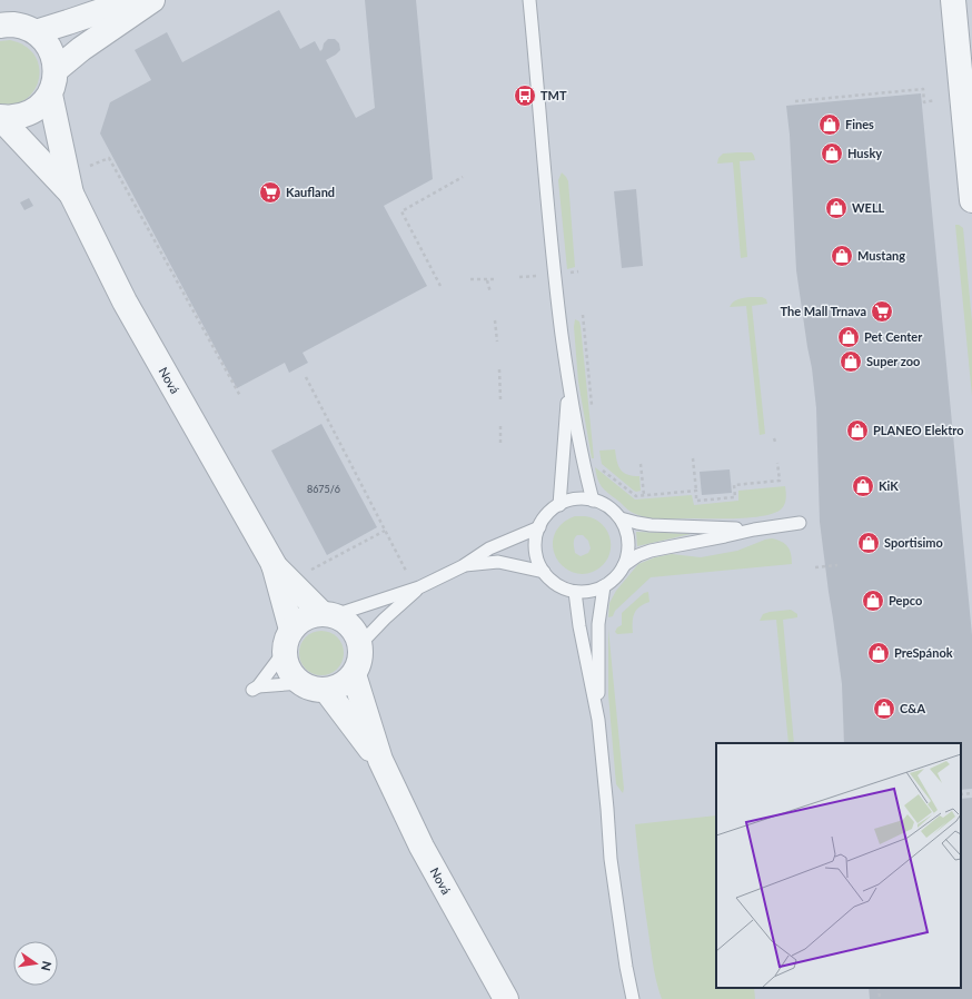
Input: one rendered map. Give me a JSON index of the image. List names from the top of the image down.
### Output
{
  "streets": {
    "street": ["Nová"]
  },
  "places": {
    "bus stop": ["TMT"],
    "shop": [
      "Fines",
      "Husky",
      "WELL",
      "Mustang",
      "Pet Center",
      "Super zoo",
      "PLANEO Elektro",
      "KiK",
      "Sportisimo",
      "Pepco",
      "PreSpánok",
      "C&A"
    ],
    "supermarket": ["Kaufland", "The Mall Trnava"]
  },
  "house_numbers": ["8675/6"],
  "north": "right"
}
